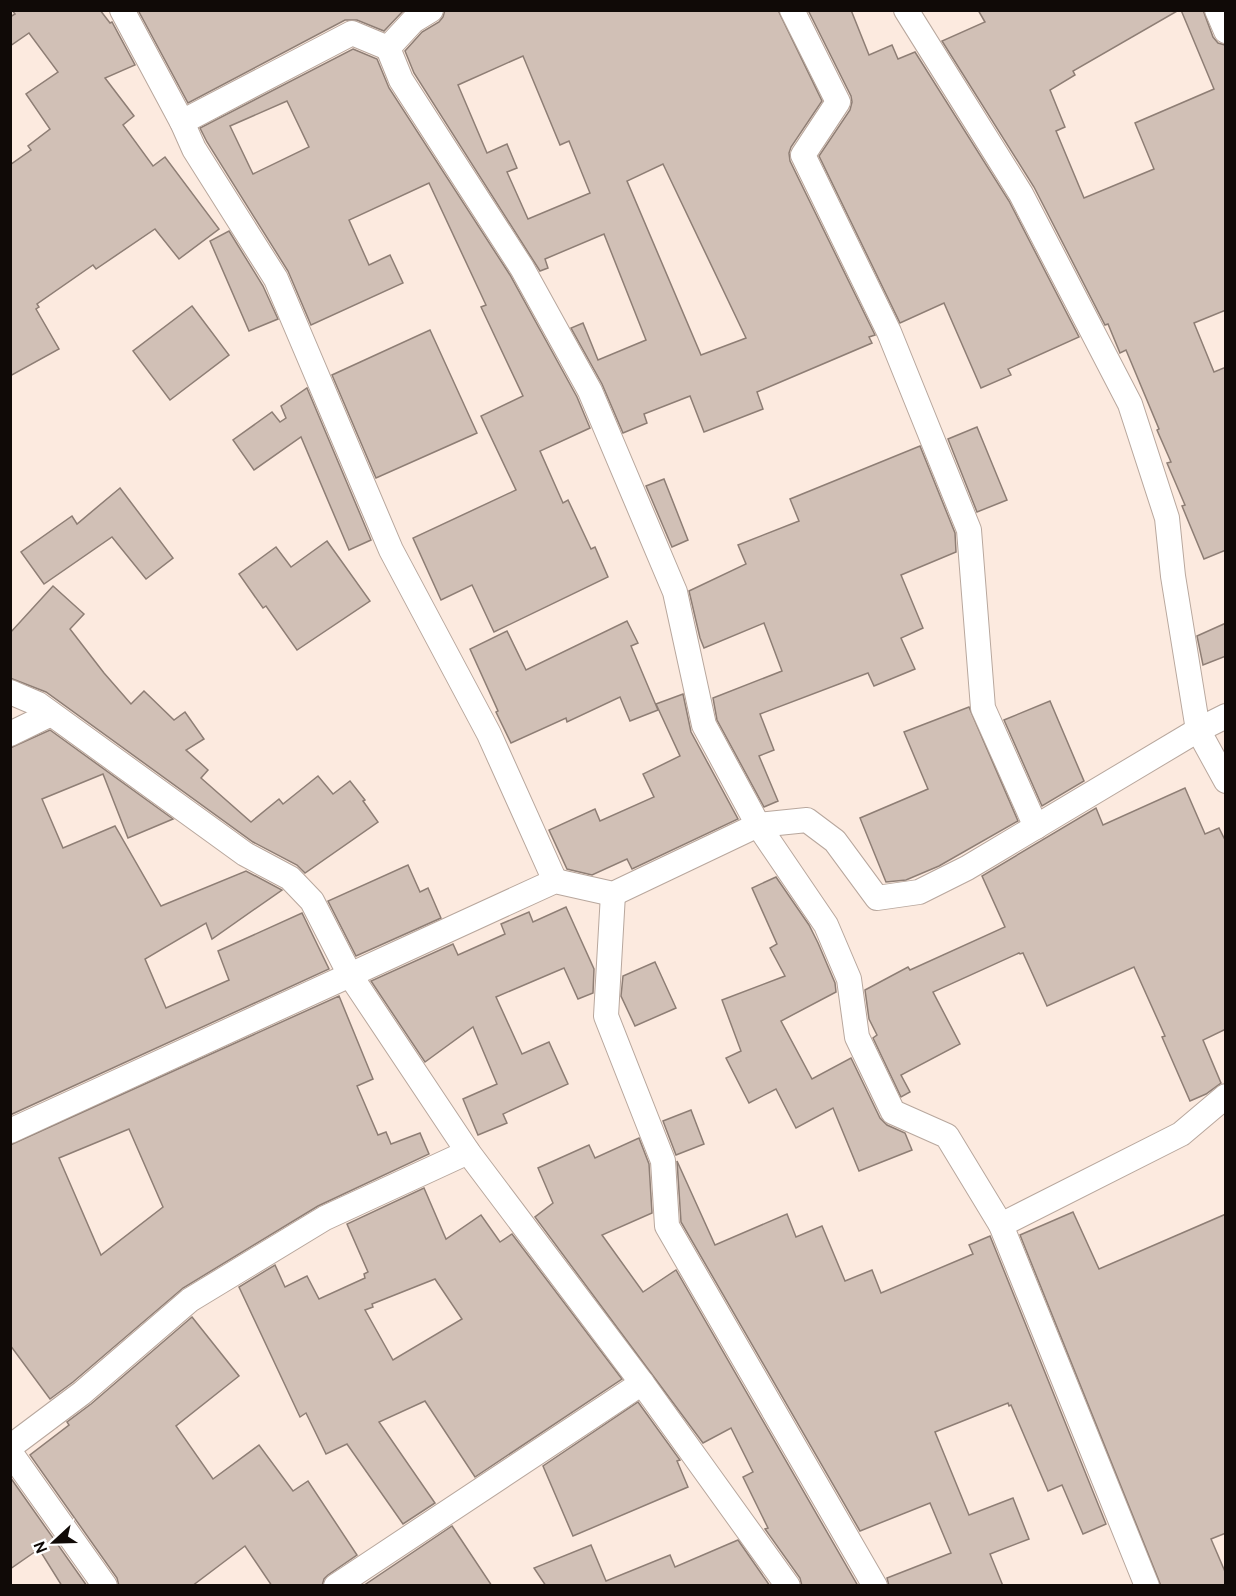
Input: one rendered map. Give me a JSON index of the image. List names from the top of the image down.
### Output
{
  "north": "left"
}
